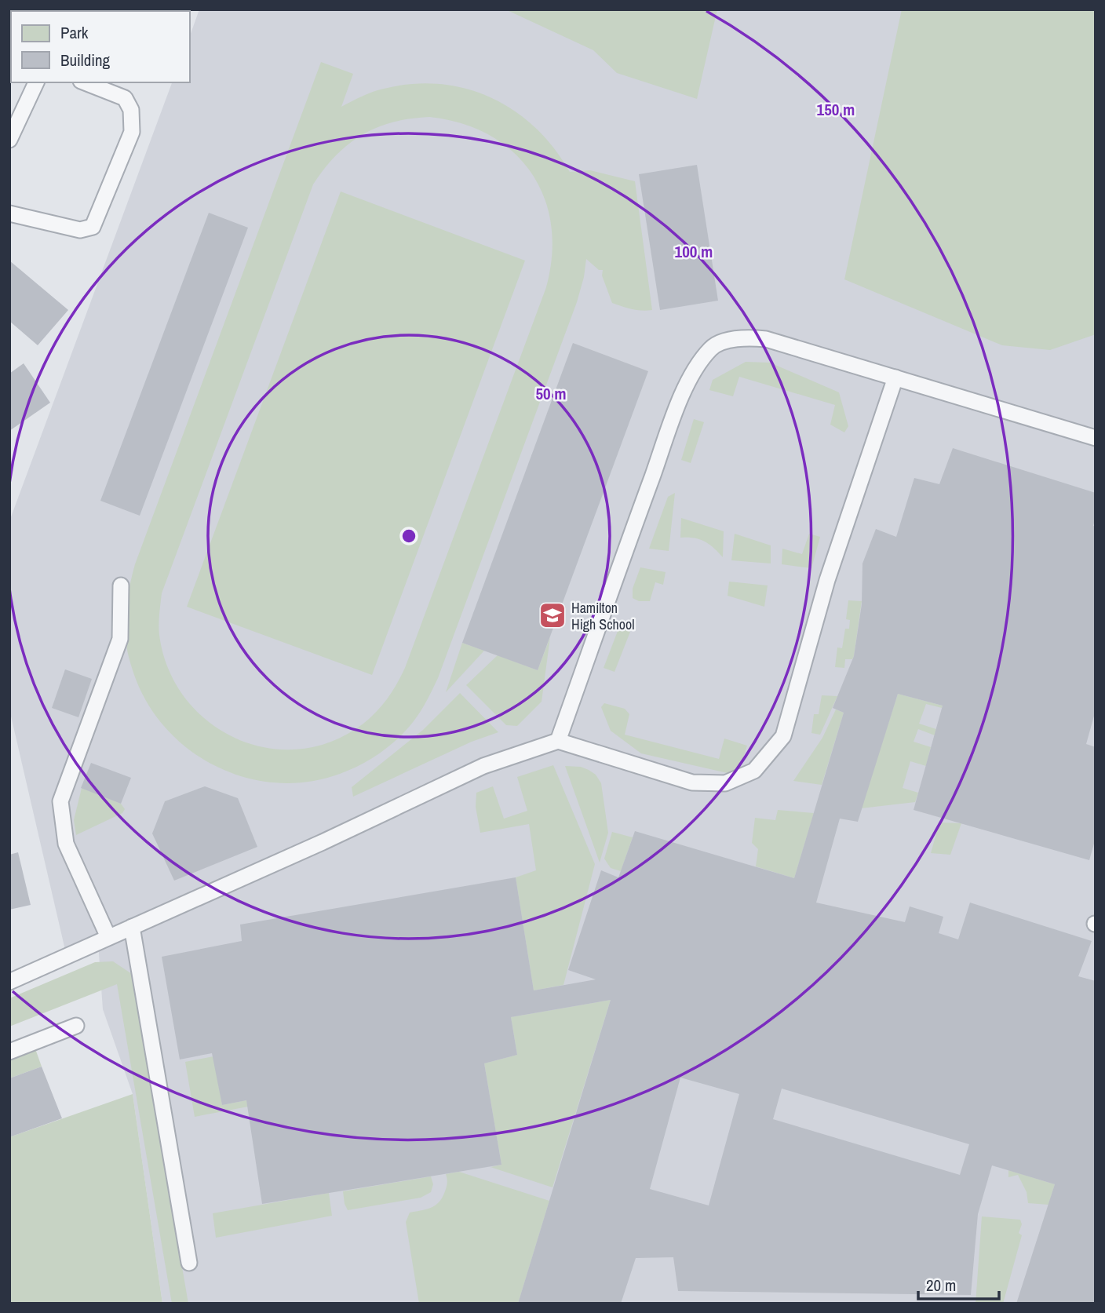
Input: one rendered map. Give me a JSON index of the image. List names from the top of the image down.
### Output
{
  "places": {
    "school or university": ["Hamilton High School"]
  },
  "legend": ["Park", "Building"],
  "scale_bar": "20 m",
  "rings": ["150 m", "100 m", "50 m"]
}
